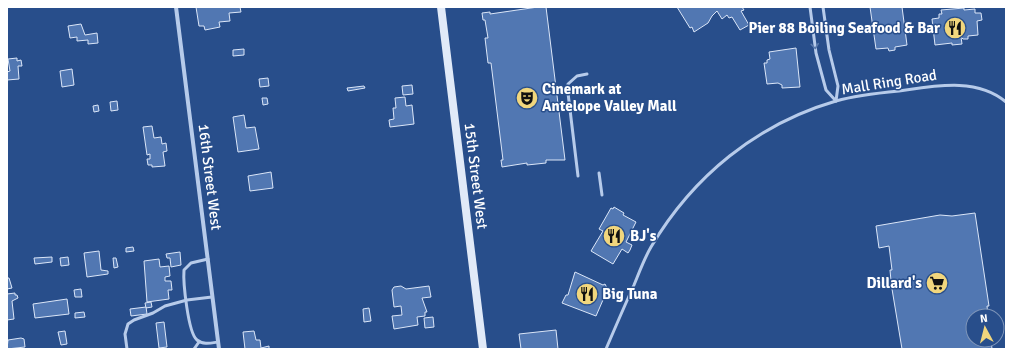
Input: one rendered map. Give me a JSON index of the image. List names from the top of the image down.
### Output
{
  "streets": {
    "street": ["15th Street West", "16th Street West"],
    "lane": ["Mall Ring Road"]
  },
  "places": {
    "restaurant": ["Pier 88 Boiling Seafood & Bar", "BJ's", "Big Tuna"],
    "theatre": ["Cinemark at Antelope Valley Mall"],
    "supermarket": ["Dillard's"]
  },
  "north": "top"
}
